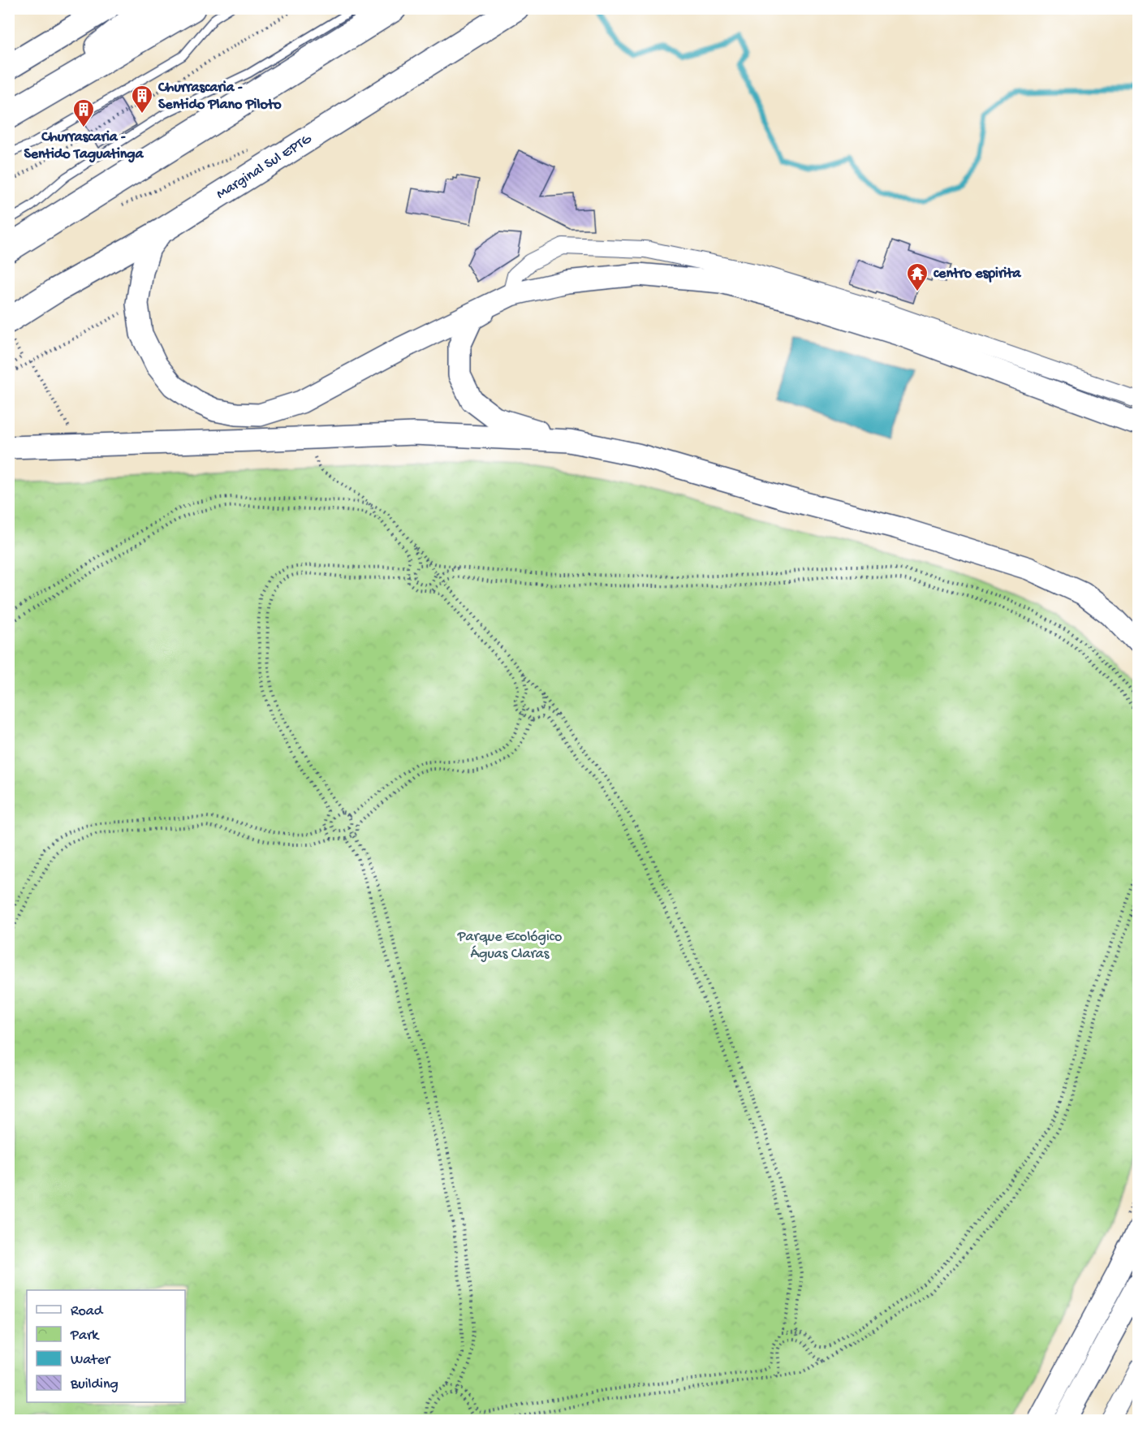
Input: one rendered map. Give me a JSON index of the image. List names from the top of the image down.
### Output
{
  "streets": {
    "main road": ["Marginal Sul EPTG"]
  },
  "parks": ["Parque Ecológico Águas Claras"],
  "places": {
    "building": ["Churrascaria - Sentido Plano Piloto", "Churrascaria - Sentido Taguatinga"],
    "temple": ["centro espirita"]
  },
  "legend": [
    "Road",
    "Park",
    "Water",
    "Building"
  ]
}
